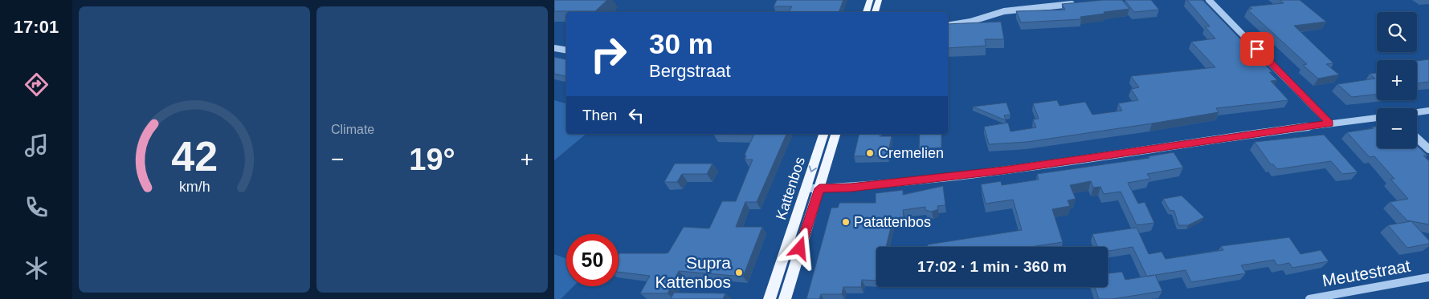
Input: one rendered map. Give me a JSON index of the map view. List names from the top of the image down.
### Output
{
  "streets": {
    "main road": ["Kattenbos"],
    "street": ["Meutestraat"]
  },
  "places": ["Cremelien", "Patattenbos", "Supra Kattenbos"],
  "page": {
    "tabs": "17:01",
    "tile": "Climate",
    "map_buttons": ["+", "−"],
    "turn": ["30 m", "Bergstraat"],
    "then": "Then",
    "heat": ["−", "19°", "+"],
    "limit": "50",
    "trip": "17:02 · 1 min · 360 m",
    "gauge": ["42", "km/h"]
  }
}
